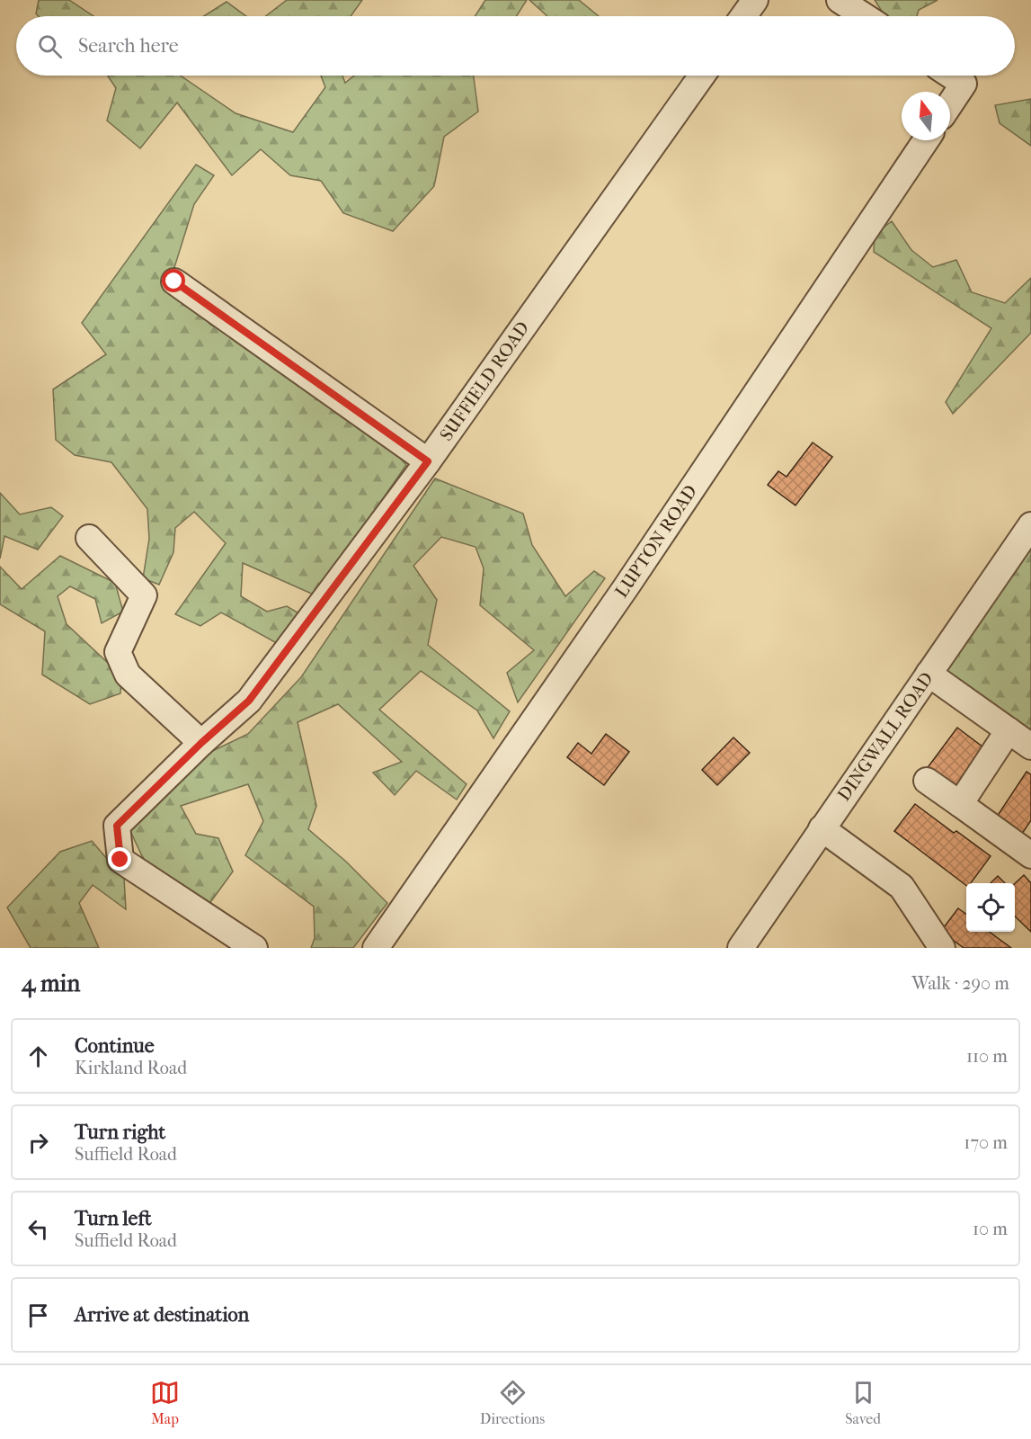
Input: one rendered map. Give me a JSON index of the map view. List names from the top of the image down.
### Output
{
  "streets": {
    "street": ["SUFFIELD ROAD", "LUPTON ROAD", "DINGWALL ROAD"]
  },
  "north": "top",
  "page": {
    "search": "Search here",
    "heading": ["4 min", "Walk · 290 m"],
    "list": [
      ["Continue", "Kirkland Road", "110 m"],
      ["Turn right", "Suffield Road", "170 m"],
      ["Turn left", "Suffield Road", "10 m"],
      "Arrive at destination"
    ],
    "nav": ["Map", "Directions", "Saved"]
  }
}
